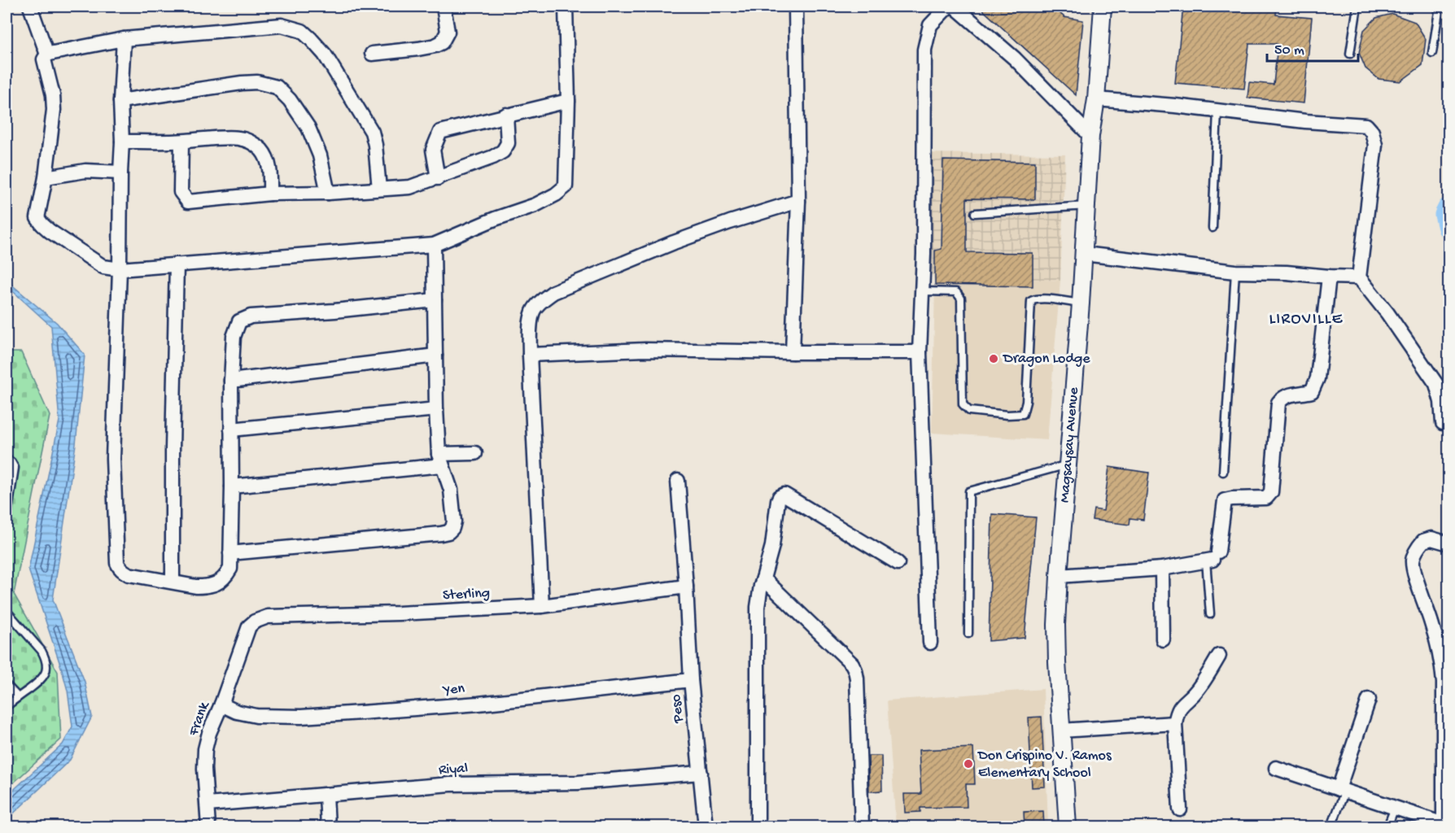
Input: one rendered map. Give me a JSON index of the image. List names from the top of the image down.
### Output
{
  "streets": {
    "street": [
      "Magsaysay Avenue",
      "Sterling",
      "Yen",
      "Peso",
      "Frank",
      "Riyal"
    ]
  },
  "crossings": [
    ["Sterling", "Peso"],
    ["Sterling", "Frank"],
    ["Yen", "Peso"],
    ["Yen", "Frank"],
    ["Peso", "Riyal"],
    ["Frank", "Riyal"]
  ],
  "districts": ["LIROVILLE"],
  "places": ["Dragon Lodge", "Don Crispino V. Ramos Elementary School"],
  "scale_bar": "50 m"
}
